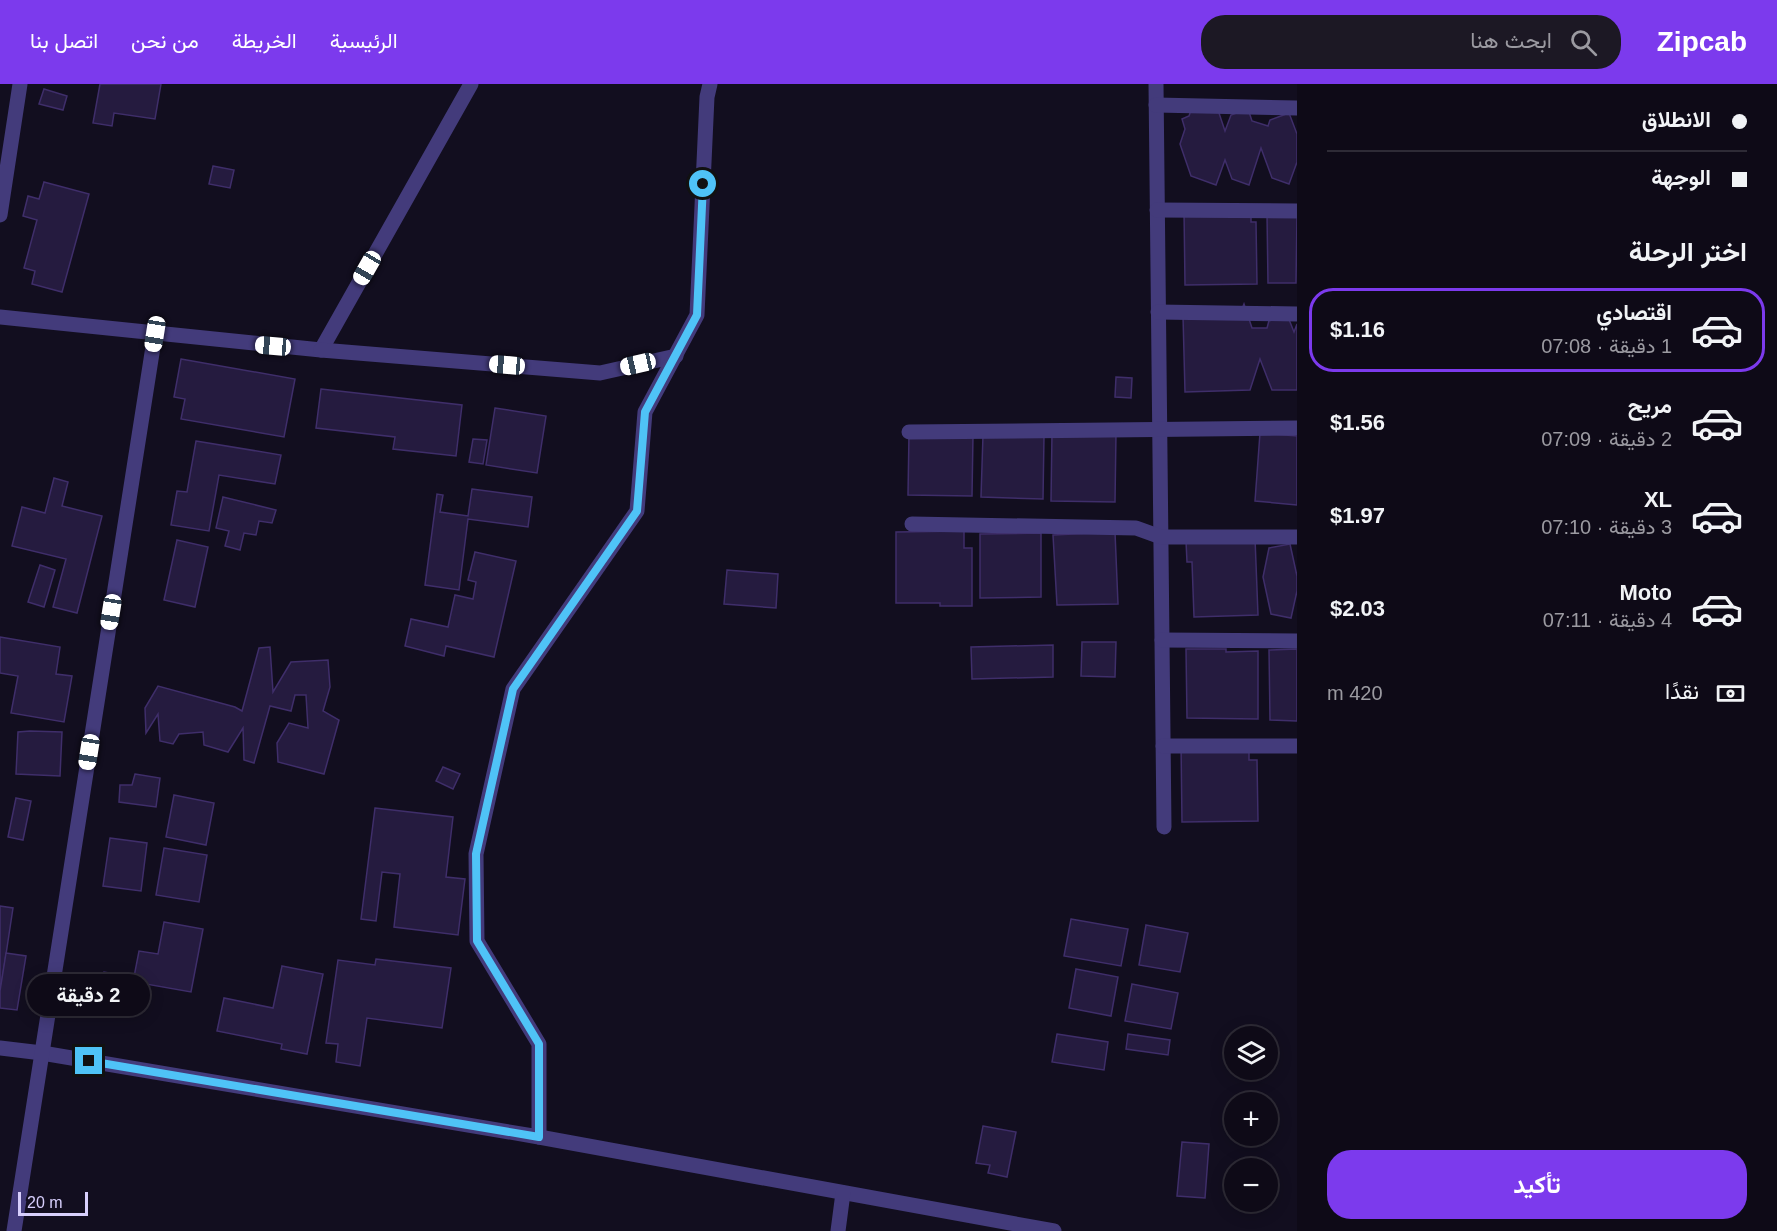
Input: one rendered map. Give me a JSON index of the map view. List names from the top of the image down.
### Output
{
  "scale_bar": "20 m",
  "page": {
    "header": "Zipcab",
    "search": "ابحث هنا",
    "nav": [
      "الرئيسية",
      "الخريطة",
      "من نحن",
      "اتصل بنا"
    ],
    "banner": ["الانطلاق", "الوجهة"],
    "heading": "اختر الرحلة",
    "list": [
      {
        "name": "اقتصادي",
        "note": "1 دقيقة · 07:08",
        "value": "$1.16"
      },
      {
        "name": "مريح",
        "note": "2 دقيقة · 07:09",
        "value": "$1.56"
      },
      {
        "name": "XL",
        "note": "3 دقيقة · 07:10",
        "value": "$1.97"
      },
      {
        "name": "Moto",
        "note": "4 دقيقة · 07:11",
        "value": "$2.03"
      }
    ],
    "pay": ["نقدًا", "420 m"],
    "bubble": "2 دقيقة",
    "map_buttons": ["+", "−"],
    "buttons": "تأكيد",
    "scale": "20 m"
  }
}
